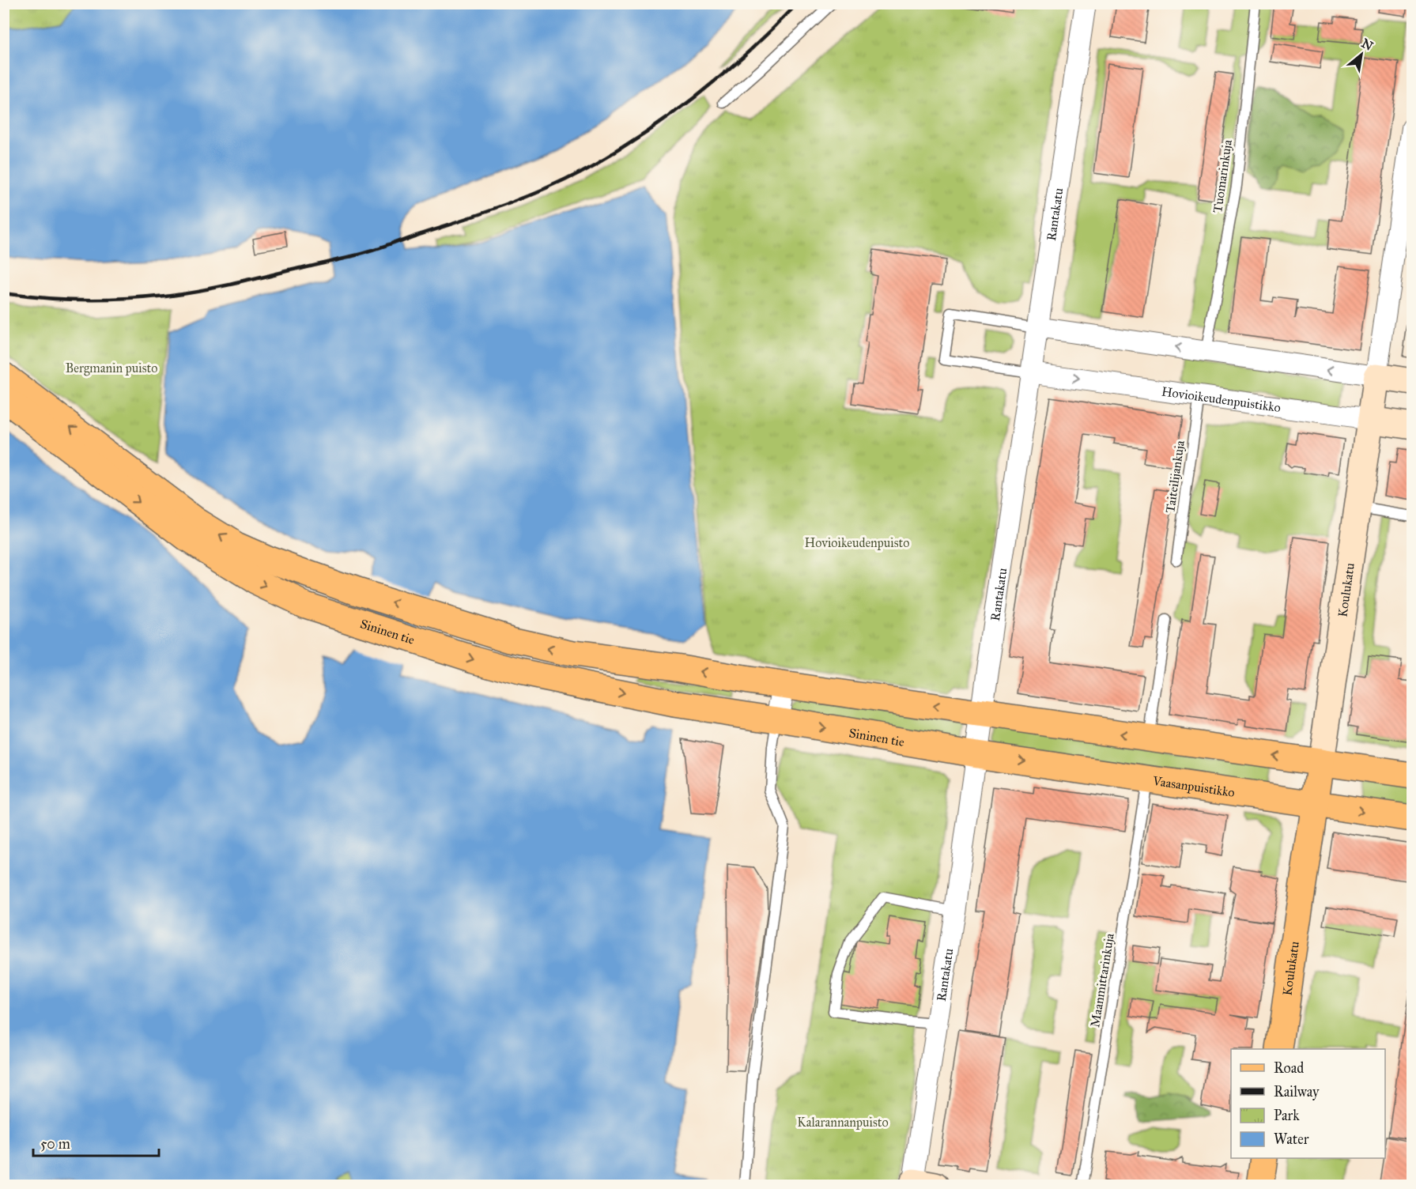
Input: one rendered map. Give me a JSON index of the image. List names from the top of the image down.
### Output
{
  "streets": {
    "main road": [
      "Hovioikeudenpuistikko",
      "Koulukatu",
      "Sininen tie",
      "Vaasanpuistikko"
    ],
    "street": ["Rantakatu"],
    "lane": ["Tuomarinkuja", "Taiteilijankuja", "Maanmittarinkuja"]
  },
  "crossings": [
    ["Rantakatu", "Hovioikeudenpuistikko"],
    ["Rantakatu", "Sininen tie"],
    ["Rantakatu", "Vaasanpuistikko"],
    ["Hovioikeudenpuistikko", "Taiteilijankuja"],
    ["Hovioikeudenpuistikko", "Koulukatu"],
    ["Koulukatu", "Vaasanpuistikko"],
    ["Sininen tie", "Vaasanpuistikko"],
    ["Vaasanpuistikko", "Maanmittarinkuja"]
  ],
  "parks": ["Bergmanin puisto", "Hovioikeudenpuisto", "Kalarannanpuisto"],
  "legend": [
    "Road",
    "Railway",
    "Park",
    "Water"
  ],
  "scale_bar": "50 m",
  "north": "top right"
}
